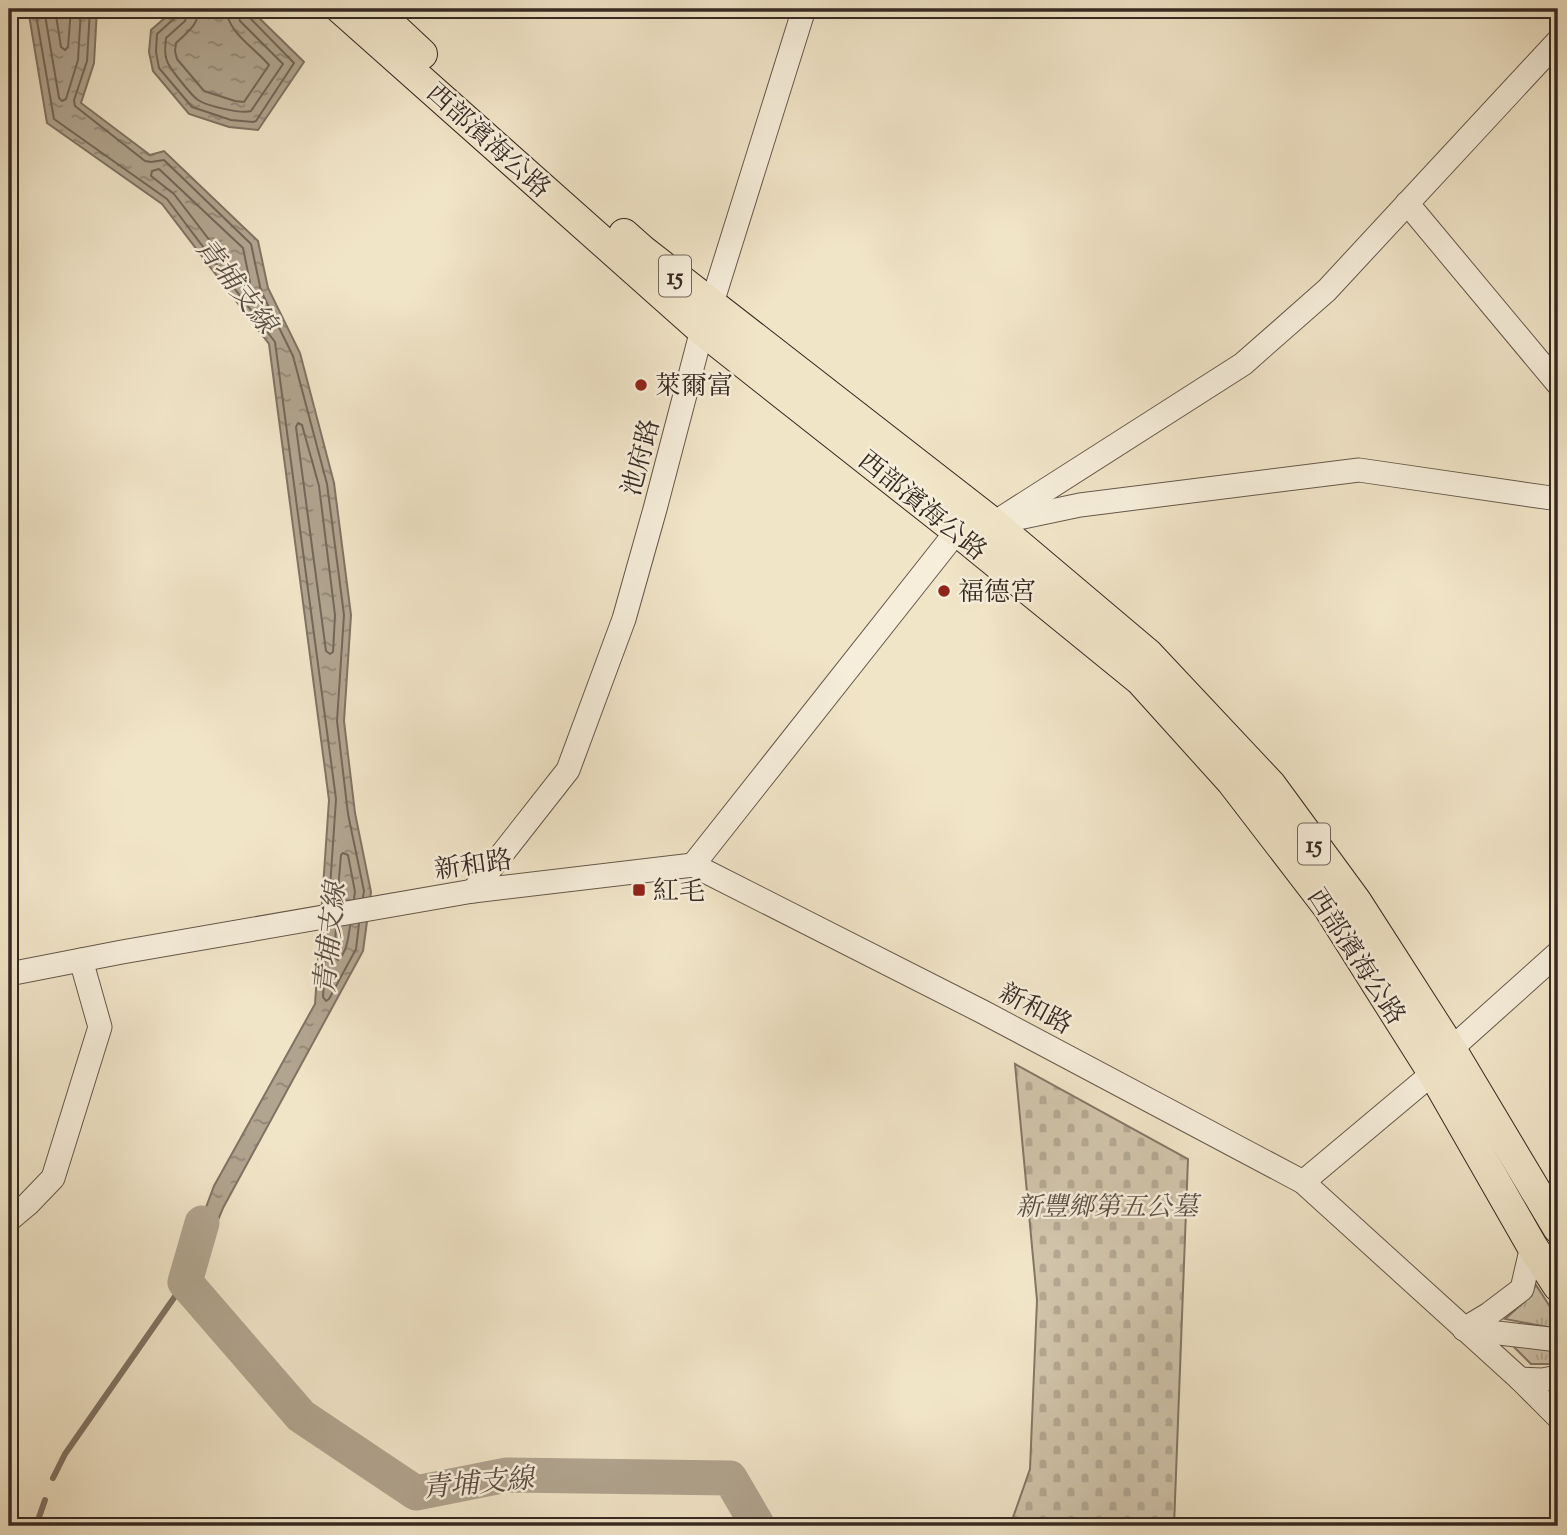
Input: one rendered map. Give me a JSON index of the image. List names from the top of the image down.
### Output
{
  "streets": {
    "main road": ["西部濱海公路", "15"],
    "street": ["池府路", "新和路"]
  },
  "crossings": [
    ["西部濱海公路", "池府路"],
    ["池府路", "新和路"]
  ],
  "water": ["青埔支線"],
  "parks": ["新豐鄉第五公墓"],
  "places": {
    "other": ["萊爾富", "福德宮"],
    "transit": ["紅毛"]
  }
}
